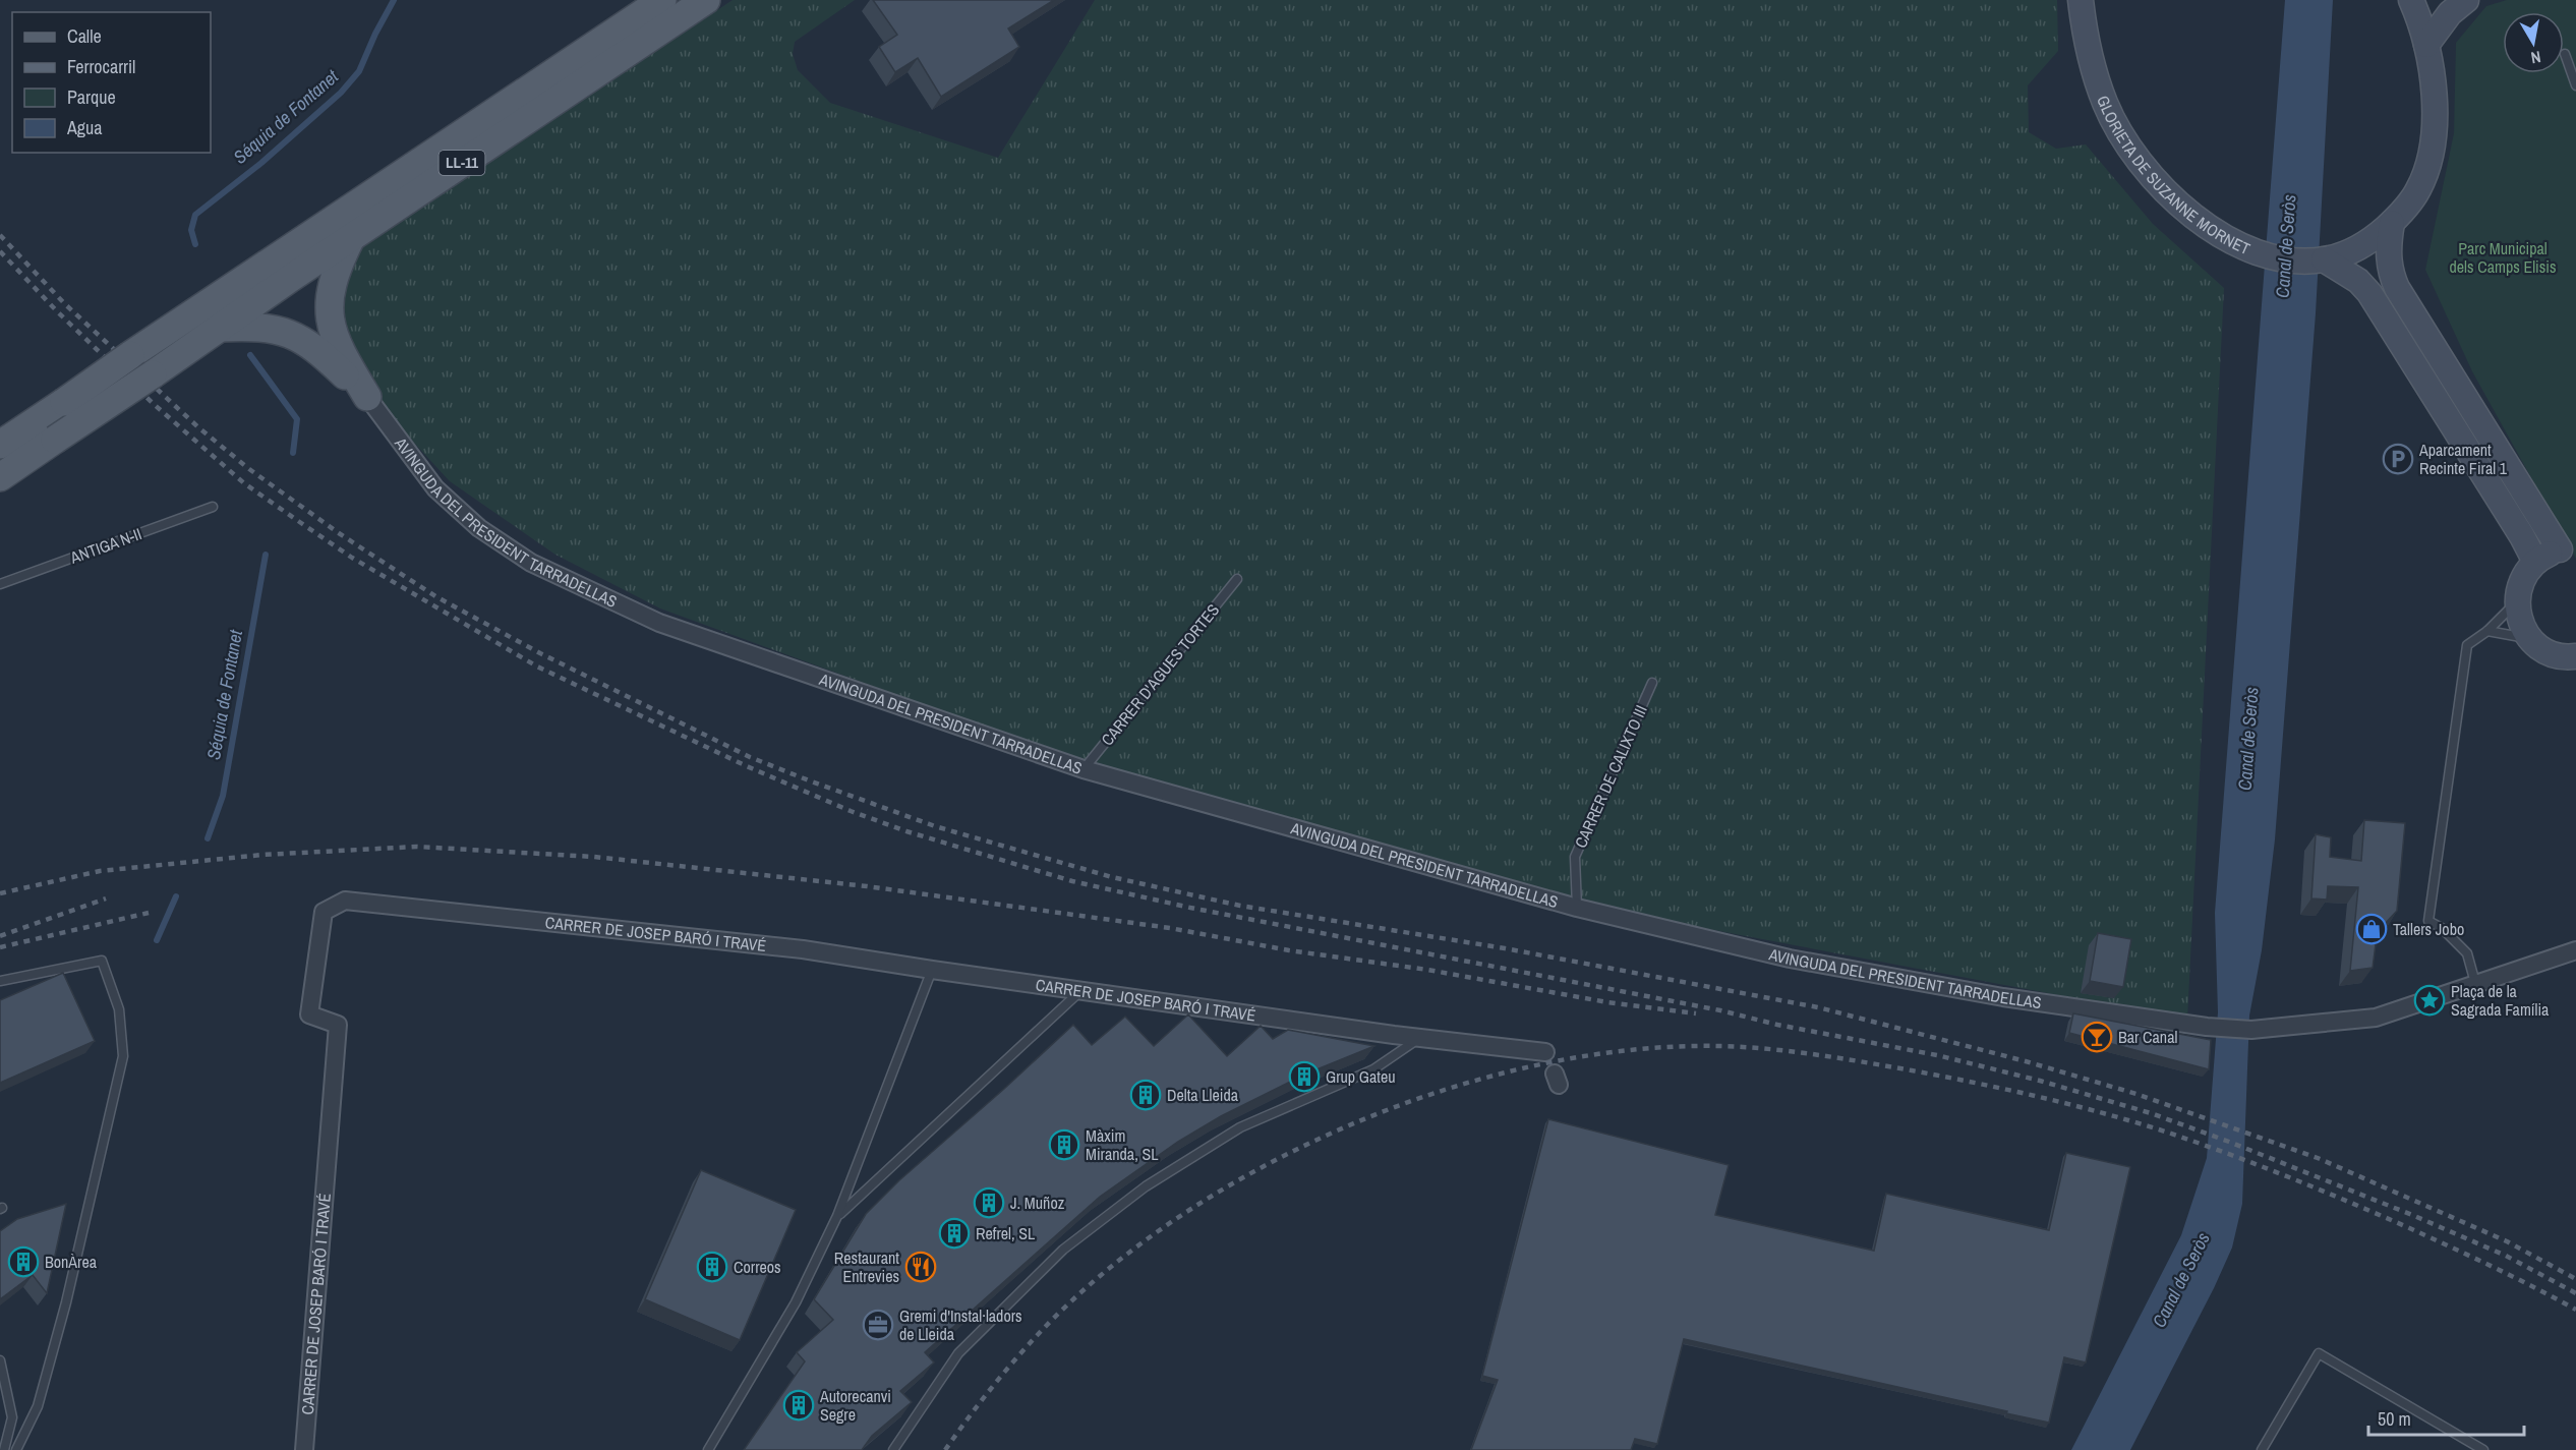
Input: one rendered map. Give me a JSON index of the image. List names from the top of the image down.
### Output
{
  "streets": {
    "main road": ["LL-11", "GLORIETA DE SUZANNE MORNET"],
    "street": ["AVINGUDA DEL PRESIDENT TARRADELLAS", "CARRER DE JOSEP BARÓ I TRAVÉ"],
    "lane": ["ANTIGA N-II", "CARRER D'AGUES TORTES", "CARRER DE CALIXTO III"]
  },
  "crossings": [
    ["AVINGUDA DEL PRESIDENT TARRADELLAS", "CARRER D'AGUES TORTES"],
    ["AVINGUDA DEL PRESIDENT TARRADELLAS", "CARRER DE CALIXTO III"]
  ],
  "water": ["Séquia de Fontanet", "Canal de Seròs"],
  "parks": ["Parc Municipal dels Camps Elisis"],
  "places": {
    "parking": ["Aparcament Recinte Firal 1"],
    "shop": ["Tallers Jobo"],
    "place": ["Plaça de la Sagrada Família"],
    "bar": ["Bar Canal"],
    "building": [
      "Grup Gateu",
      "Delta Lleida",
      "Màxim Miranda, SL",
      "J. Muñoz",
      "Refrel, SL",
      "BonÀrea",
      "Correos",
      "Autorecanvi Segre"
    ],
    "restaurant": ["Restaurant Entrevies"],
    "office": ["Gremi d'Instal·ladors de Lleida"]
  },
  "legend": [
    "Calle",
    "Ferrocarril",
    "Parque",
    "Agua"
  ],
  "scale_bar": "50 m",
  "north": "bottom"
}
